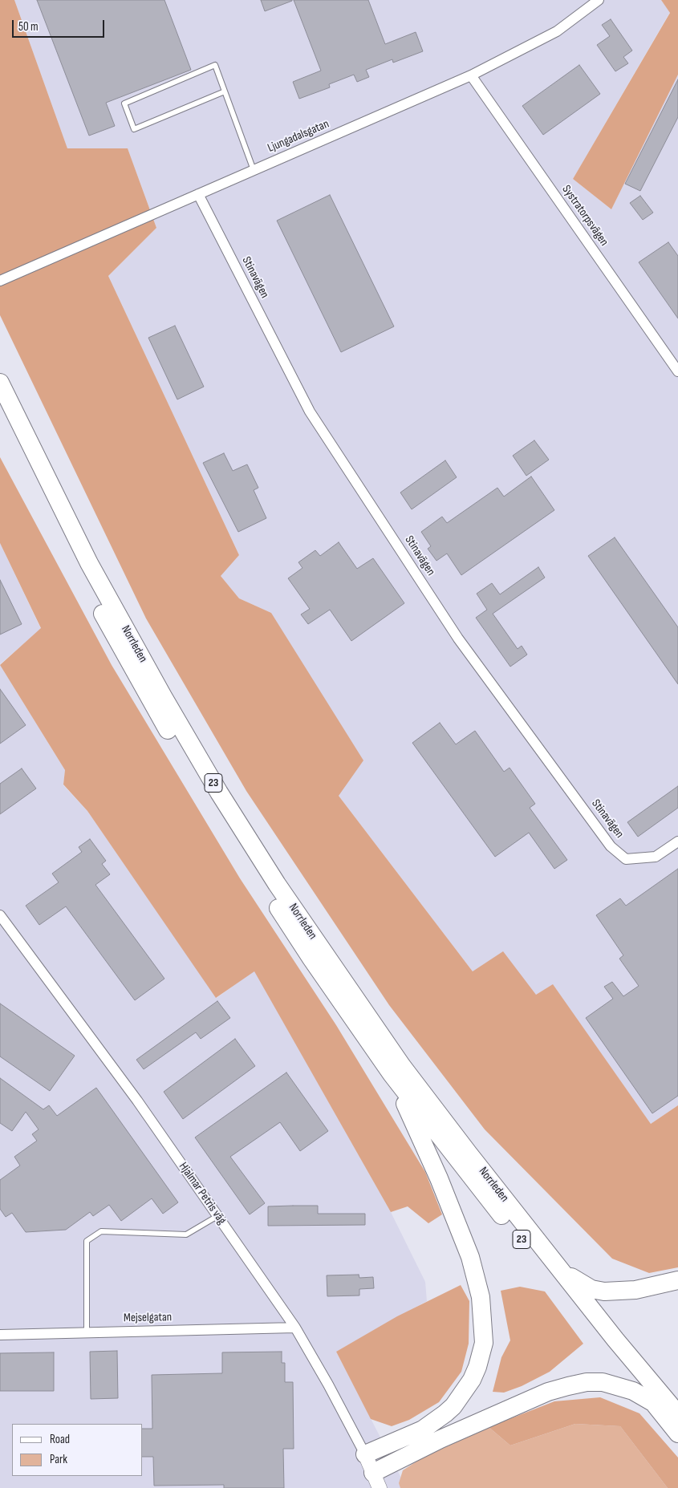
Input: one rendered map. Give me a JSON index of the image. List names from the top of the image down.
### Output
{
  "streets": {
    "highway": ["Norrleden", "23"],
    "street": [
      "Ljungadalsgatan",
      "Systratorpsvägen",
      "Stinavägen",
      "Hjalmar Petris väg",
      "Mejselgatan"
    ]
  },
  "crossings": [
    ["Ljungadalsgatan", "Systratorpsvägen"],
    ["Ljungadalsgatan", "Stinavägen"],
    ["Hjalmar Petris väg", "Mejselgatan"]
  ],
  "legend": ["Road", "Park"],
  "scale_bar": "50 m"
}
